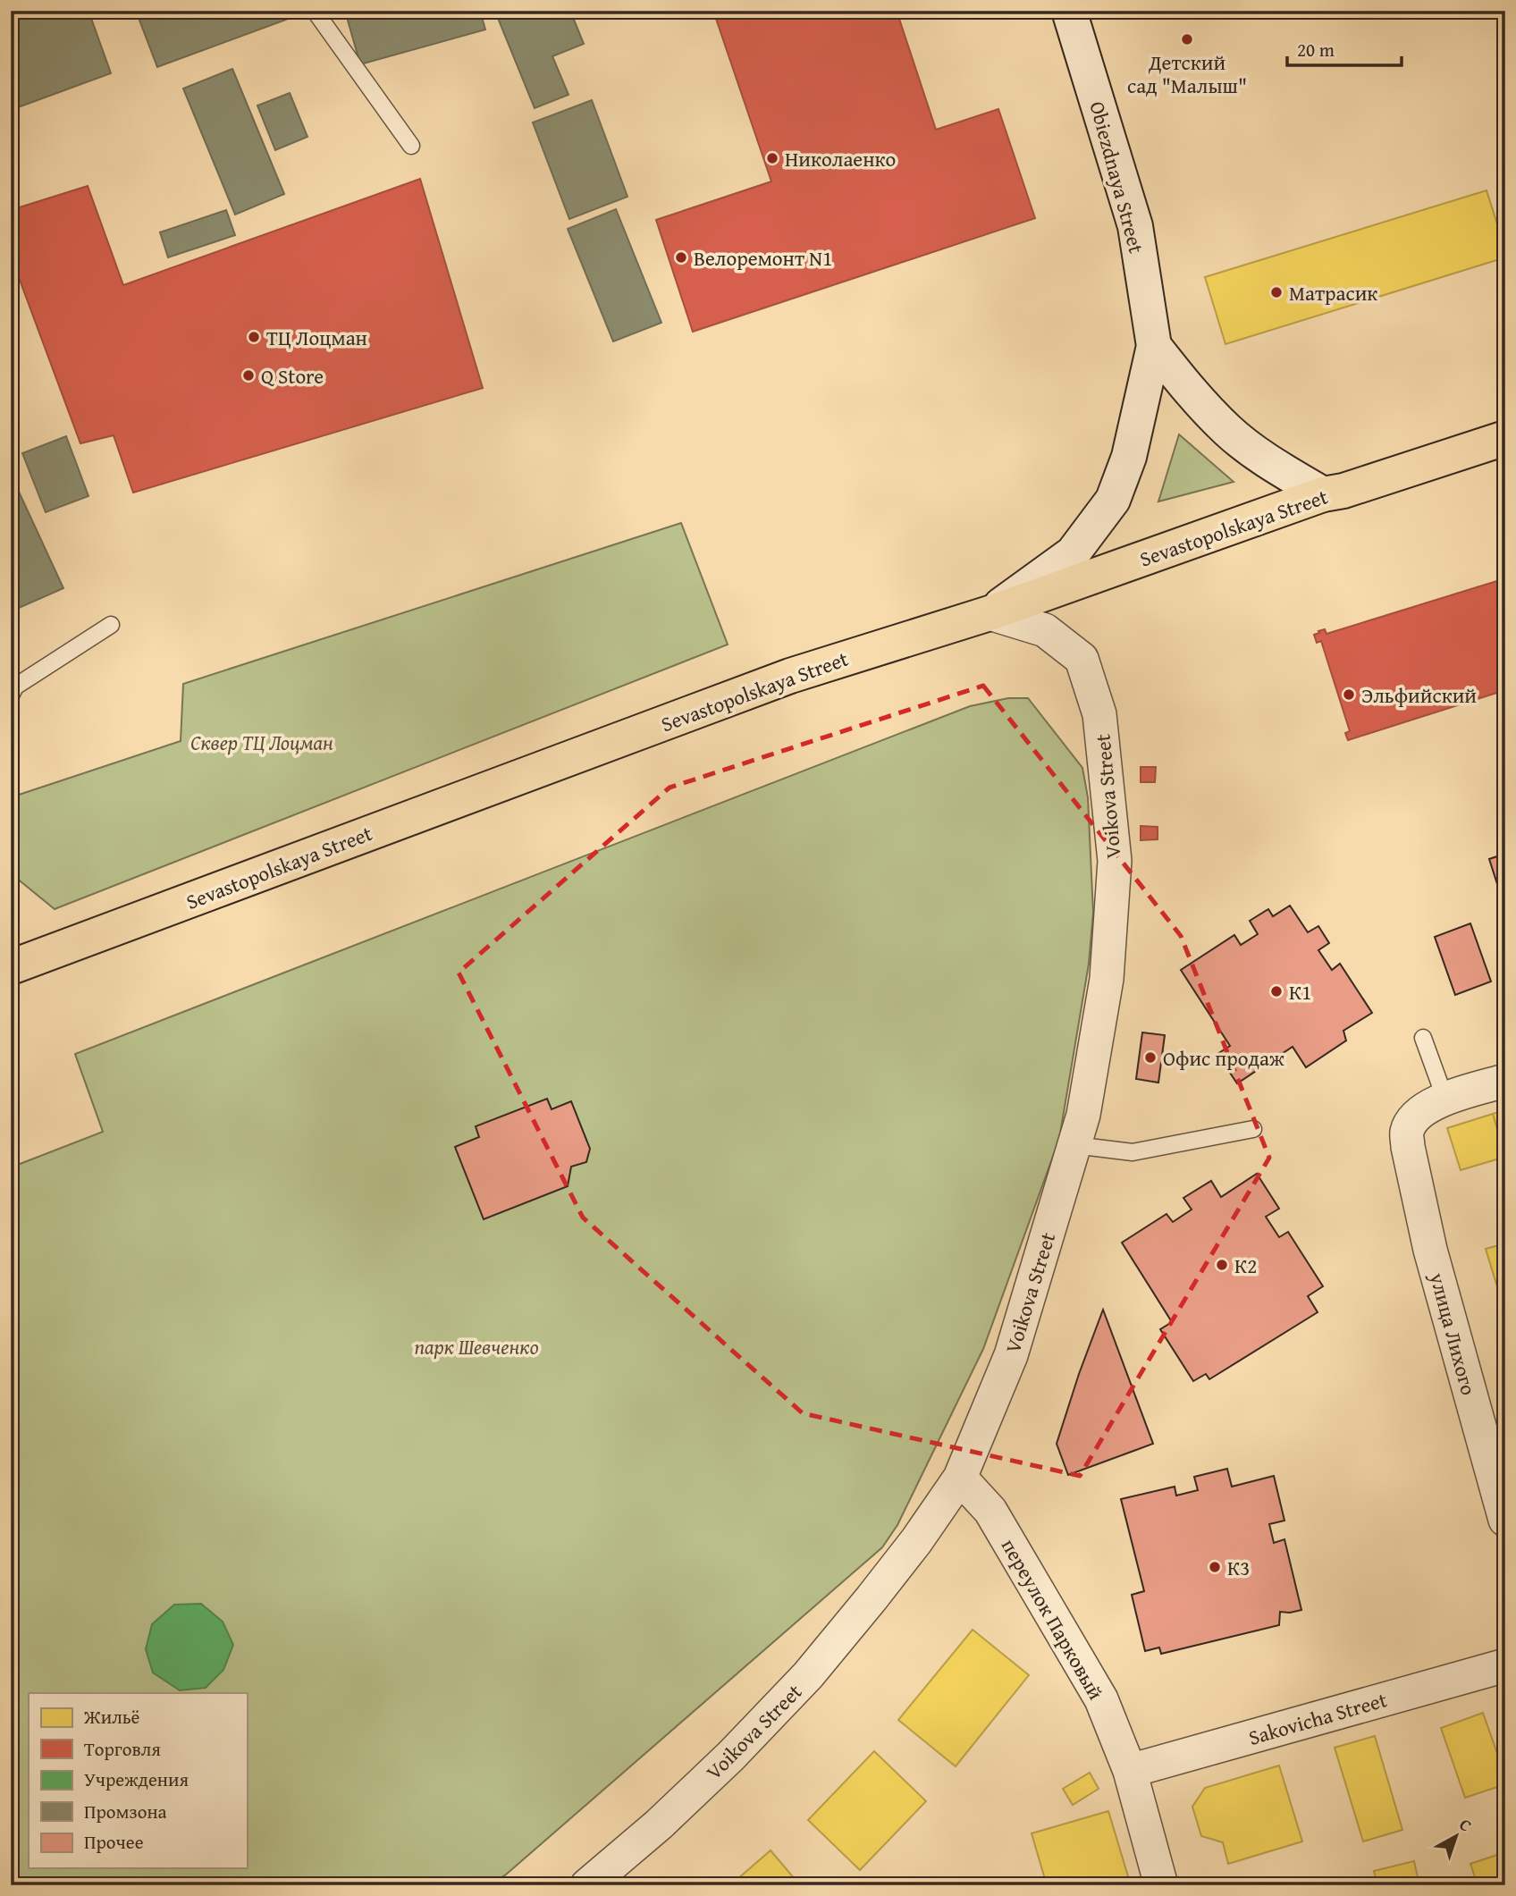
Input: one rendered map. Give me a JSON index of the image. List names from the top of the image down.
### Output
{
  "streets": {
    "main road": ["Obiezdnaya Street", "Sevastopolskaya Street"],
    "street": [
      "Voikova Street",
      "улица Лихого",
      "переулок Парковый",
      "Sakovicha Street"
    ]
  },
  "crossings": [
    ["Obiezdnaya Street", "Sevastopolskaya Street"],
    ["Obiezdnaya Street", "Voikova Street"],
    ["Sevastopolskaya Street", "Voikova Street"],
    ["Voikova Street", "переулок Парковый"],
    ["переулок Парковый", "Sakovicha Street"]
  ],
  "parks": ["Сквер ТЦ Лоцман", "парк Шевченко"],
  "places": [
    "Детский сад \"Малыш\"",
    "Николаенко",
    "Велоремонт N1",
    "Матрасик",
    "ТЦ Лоцман",
    "Q Store",
    "Эльфийский",
    "К1",
    "Офис продаж",
    "К2",
    "К3"
  ],
  "legend": [
    "Жильё",
    "Торговля",
    "Учреждения",
    "Промзона",
    "Прочее"
  ],
  "scale_bar": "20 m",
  "north": "top right"
}
